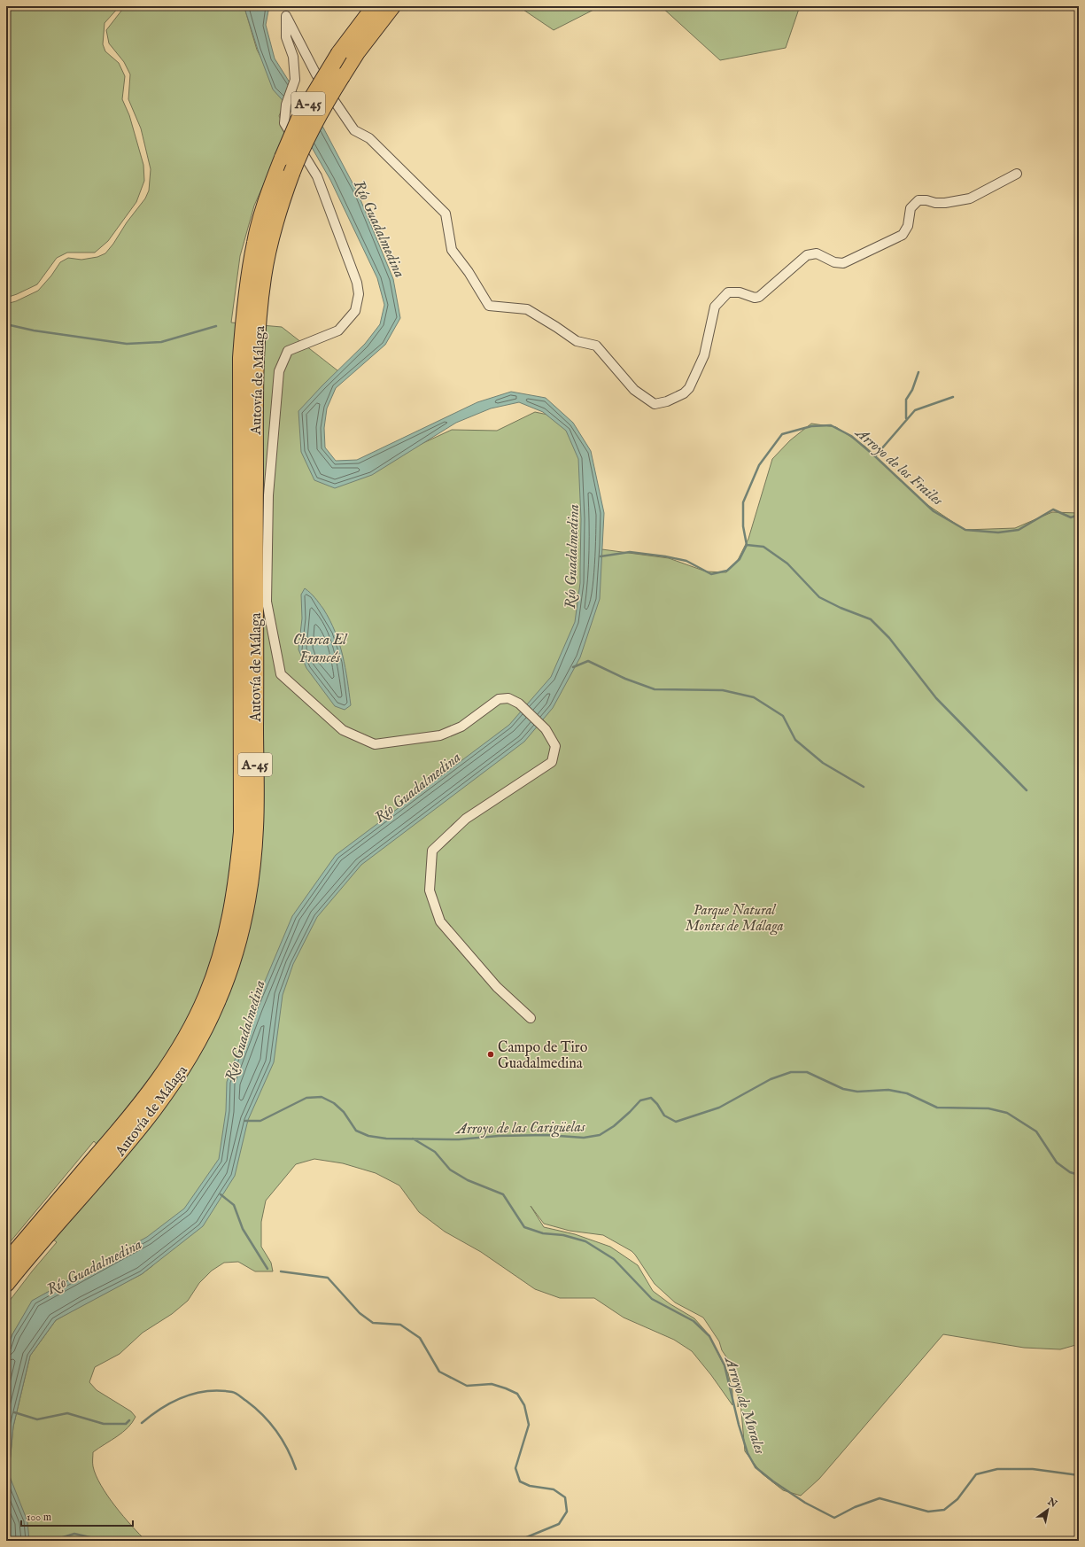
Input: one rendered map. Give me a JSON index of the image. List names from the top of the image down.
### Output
{
  "streets": {
    "highway": ["A-45", "Autovía de Málaga"]
  },
  "water": [
    "Río Guadalmedina",
    "Arroyo de los Frailes",
    "Charca El Francés",
    "Arroyo de las Carigüelas",
    "Arroyo de Morales"
  ],
  "parks": ["Parque Natural Montes de Málaga"],
  "places": ["Campo de Tiro Guadalmedina"],
  "scale_bar": "100 m",
  "north": "top right"
}
